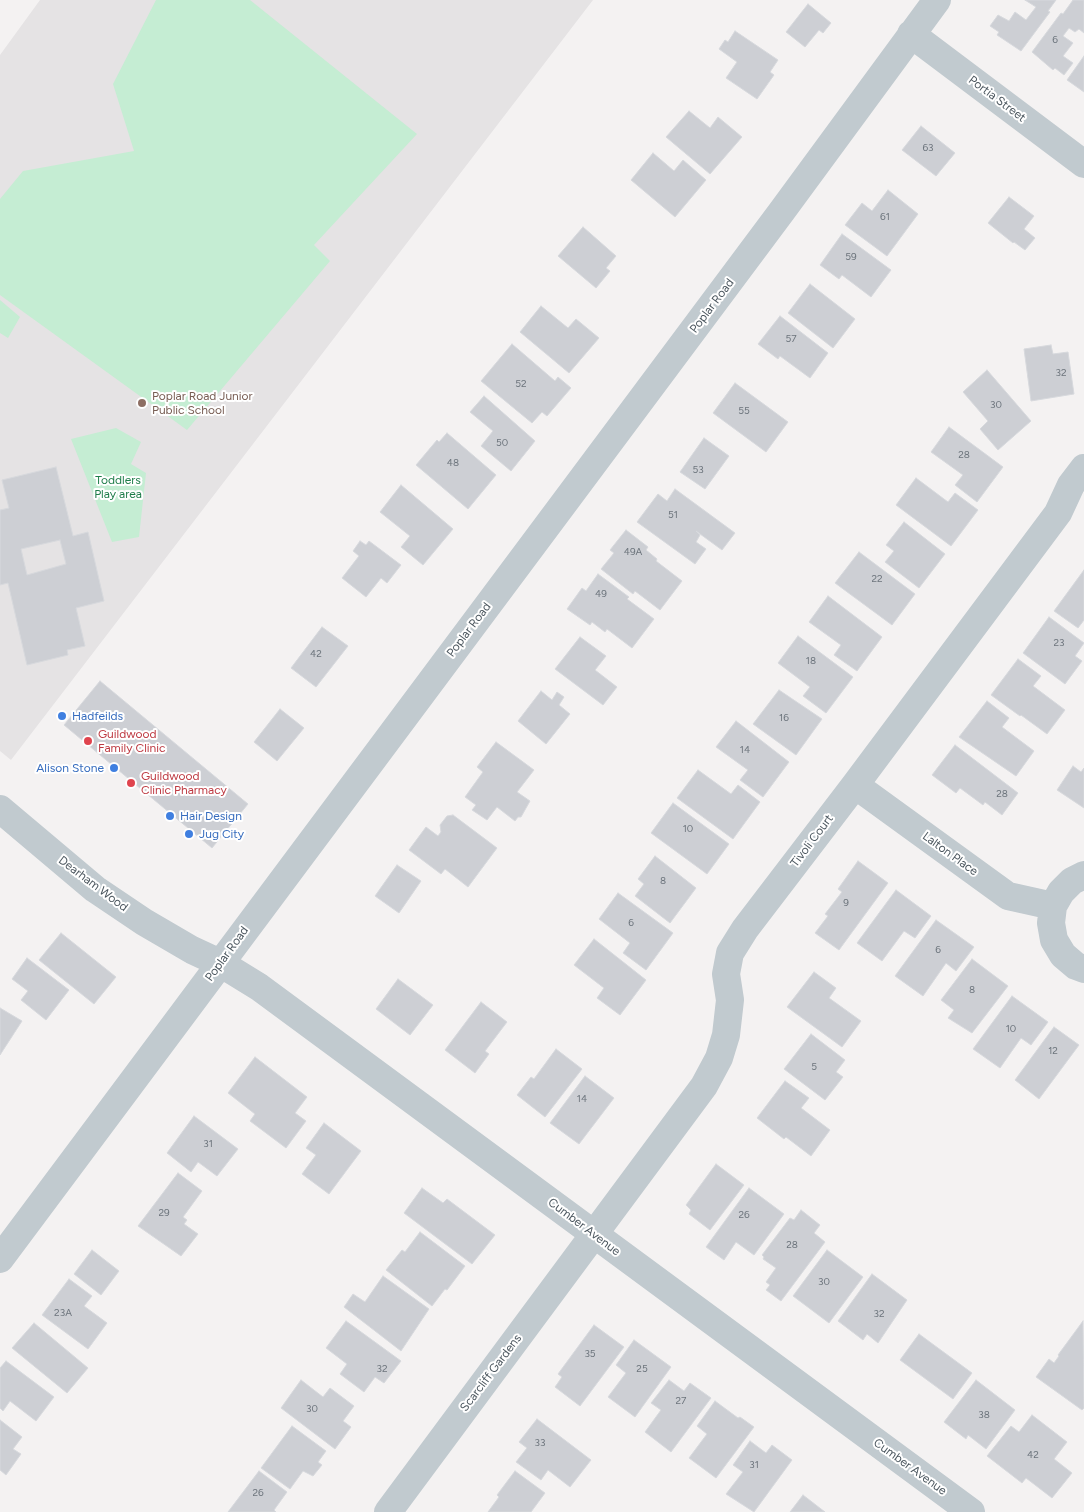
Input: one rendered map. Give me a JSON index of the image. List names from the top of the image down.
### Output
{
  "streets": {
    "street": [
      "Portia Street",
      "Poplar Road",
      "Tivoli Court",
      "Lalton Place",
      "Dearham Wood",
      "Cumber Avenue",
      "Scarcliff Gardens"
    ]
  },
  "crossings": [
    ["Portia Street", "Poplar Road"],
    ["Poplar Road", "Cumber Avenue"],
    ["Tivoli Court", "Lalton Place"],
    ["Tivoli Court", "Cumber Avenue"],
    ["Tivoli Court", "Scarcliff Gardens"],
    ["Dearham Wood", "Cumber Avenue"],
    ["Cumber Avenue", "Scarcliff Gardens"]
  ],
  "parks": ["Toddlers Play area"],
  "places": [
    "Poplar Road Junior Public School",
    "Hadfeilds",
    "Guildwood Family Clinic",
    "Alison Stone",
    "Guildwood Clinic Pharmacy",
    "Hair Design",
    "Jug City"
  ],
  "house_numbers": [
    "6",
    "63",
    "61",
    "59",
    "57",
    "32",
    "52",
    "30",
    "55",
    "50",
    "28",
    "48",
    "53",
    "51",
    "49A",
    "22",
    "49",
    "23",
    "42",
    "18",
    "16",
    "14",
    "28",
    "10",
    "8",
    "9",
    "6",
    "6",
    "8",
    "10",
    "12",
    "5",
    "14",
    "31",
    "29",
    "26",
    "28",
    "30",
    "23A",
    "32",
    "35",
    "32",
    "25",
    "27",
    "30",
    "38",
    "33",
    "42",
    "31",
    "26"
  ]
}
